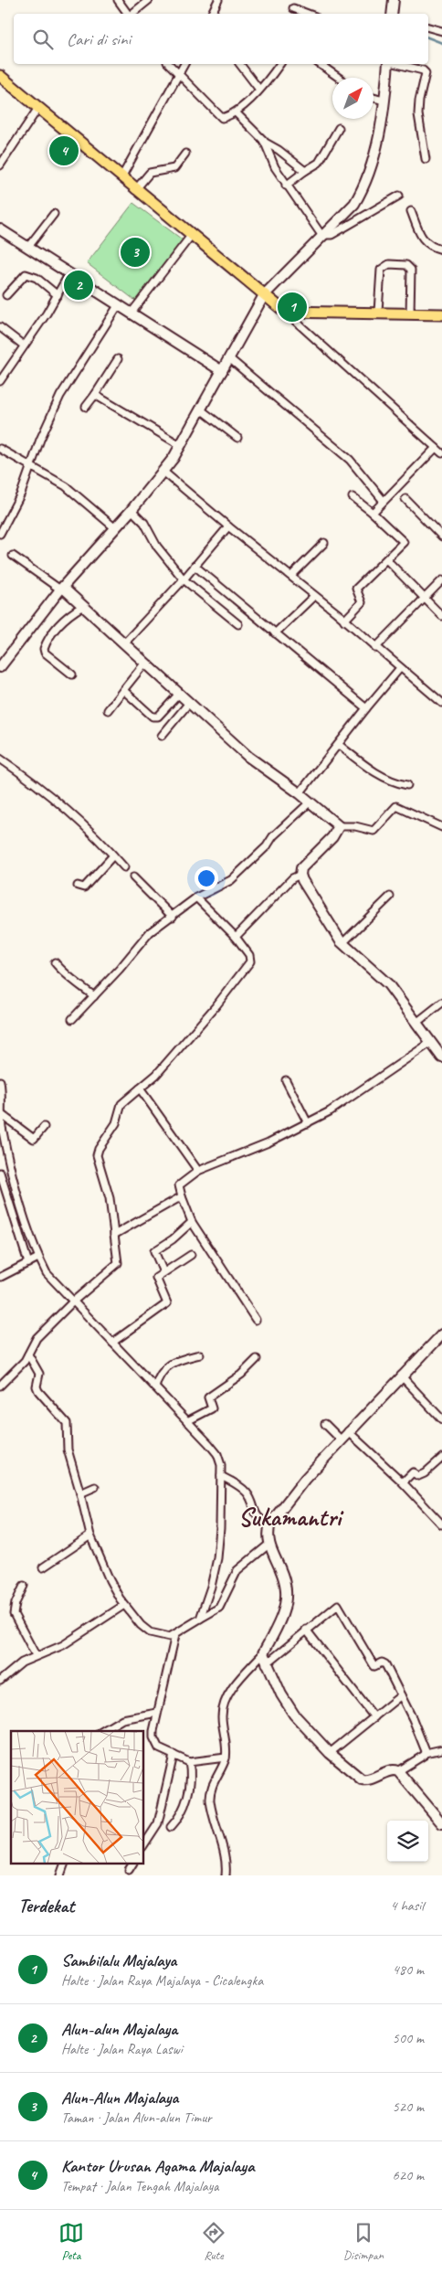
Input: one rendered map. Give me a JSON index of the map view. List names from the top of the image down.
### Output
{
  "districts": ["Sukamantri"],
  "north": "top right",
  "page": {
    "search": "Cari di sini",
    "pins": [
      "4",
      "3",
      "2",
      "1"
    ],
    "heading": ["Terdekat", "4 hasil"],
    "list": [
      {
        "mark": "1",
        "name": "Sambilalu Majalaya",
        "note": "Halte · Jalan Raya Majalaya - Cicalengka",
        "value": "480 m"
      },
      {
        "mark": "2",
        "name": "Alun-alun Majalaya",
        "note": "Halte · Jalan Raya Laswi",
        "value": "500 m"
      },
      {
        "mark": "3",
        "name": "Alun-Alun Majalaya",
        "note": "Taman · Jalan Alun-alun Timur",
        "value": "520 m"
      },
      {
        "mark": "4",
        "name": "Kantor Urusan Agama Majalaya",
        "note": "Tempat · Jalan Tengah Majalaya",
        "value": "620 m"
      }
    ],
    "nav": ["Peta", "Rute", "Disimpan"]
  }
}
